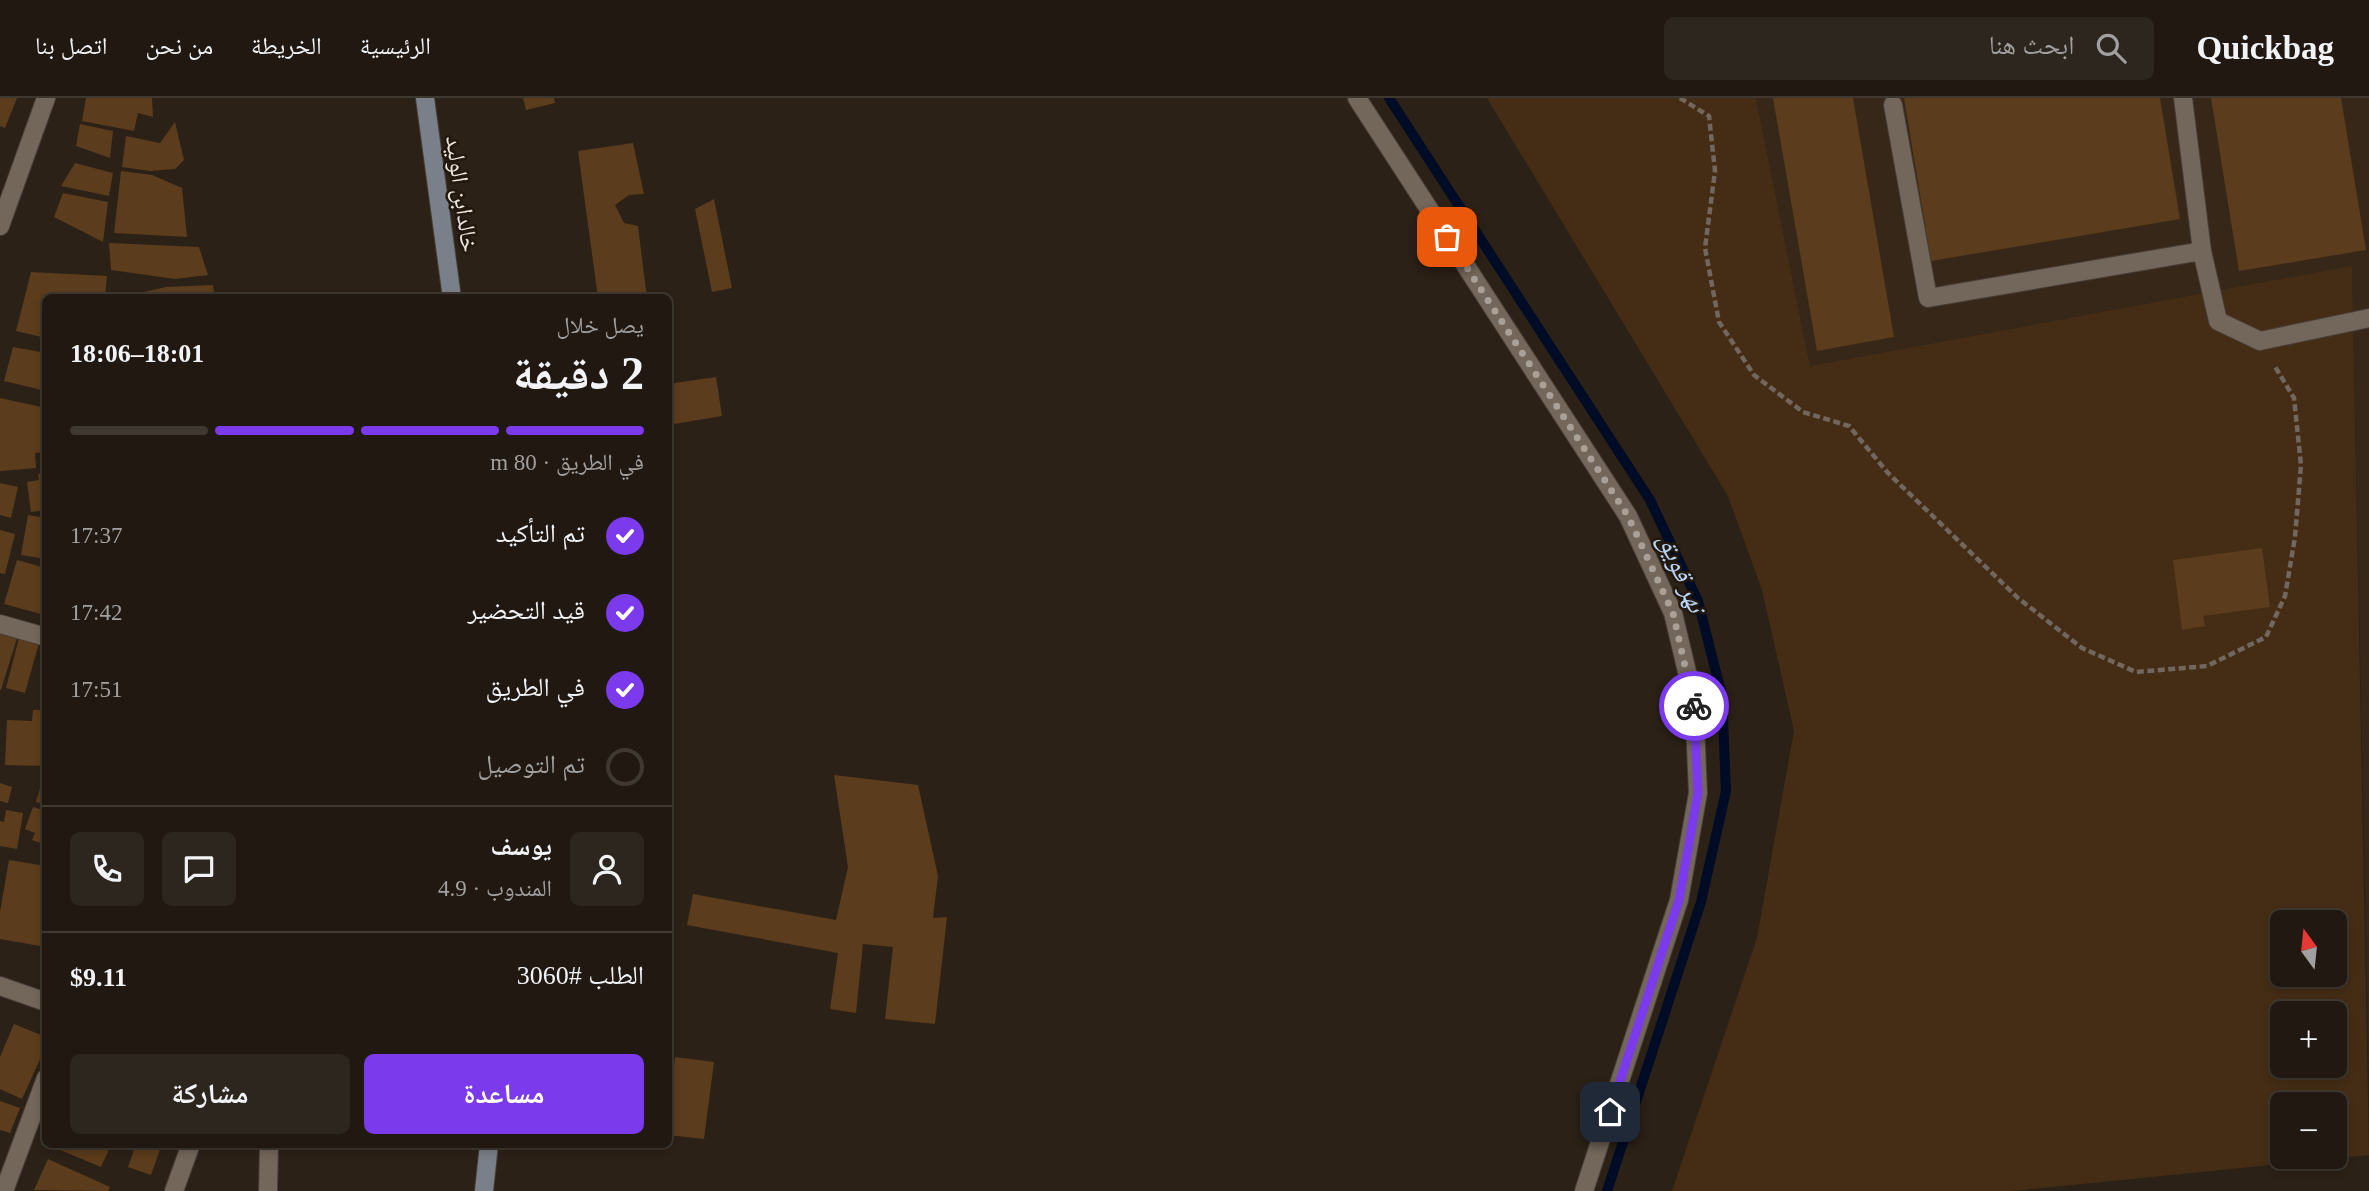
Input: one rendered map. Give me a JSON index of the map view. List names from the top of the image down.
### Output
{
  "streets": {
    "main road": ["خالدابن الوليد"]
  },
  "water": ["نهر قويق"],
  "north": "top",
  "page": {
    "header": "Quickbag",
    "search": "ابحث هنا",
    "nav": [
      "الرئيسية",
      "الخريطة",
      "من نحن",
      "اتصل بنا"
    ],
    "heading": ["2 دقيقة", "يصل خلال", "18:01–18:06"],
    "panel": [
      "يوسف",
      "المندوب · 4.9",
      "الطلب #3060",
      "$9.11"
    ],
    "bar": "في الطريق · 80 m",
    "list": [
      ["تم التأكيد", "17:37"],
      ["قيد التحضير", "17:42"],
      ["في الطريق", "17:51"],
      "تم التوصيل"
    ],
    "map_buttons": ["+", "−"],
    "buttons": ["مساعدة", "مشاركة"]
  }
}
